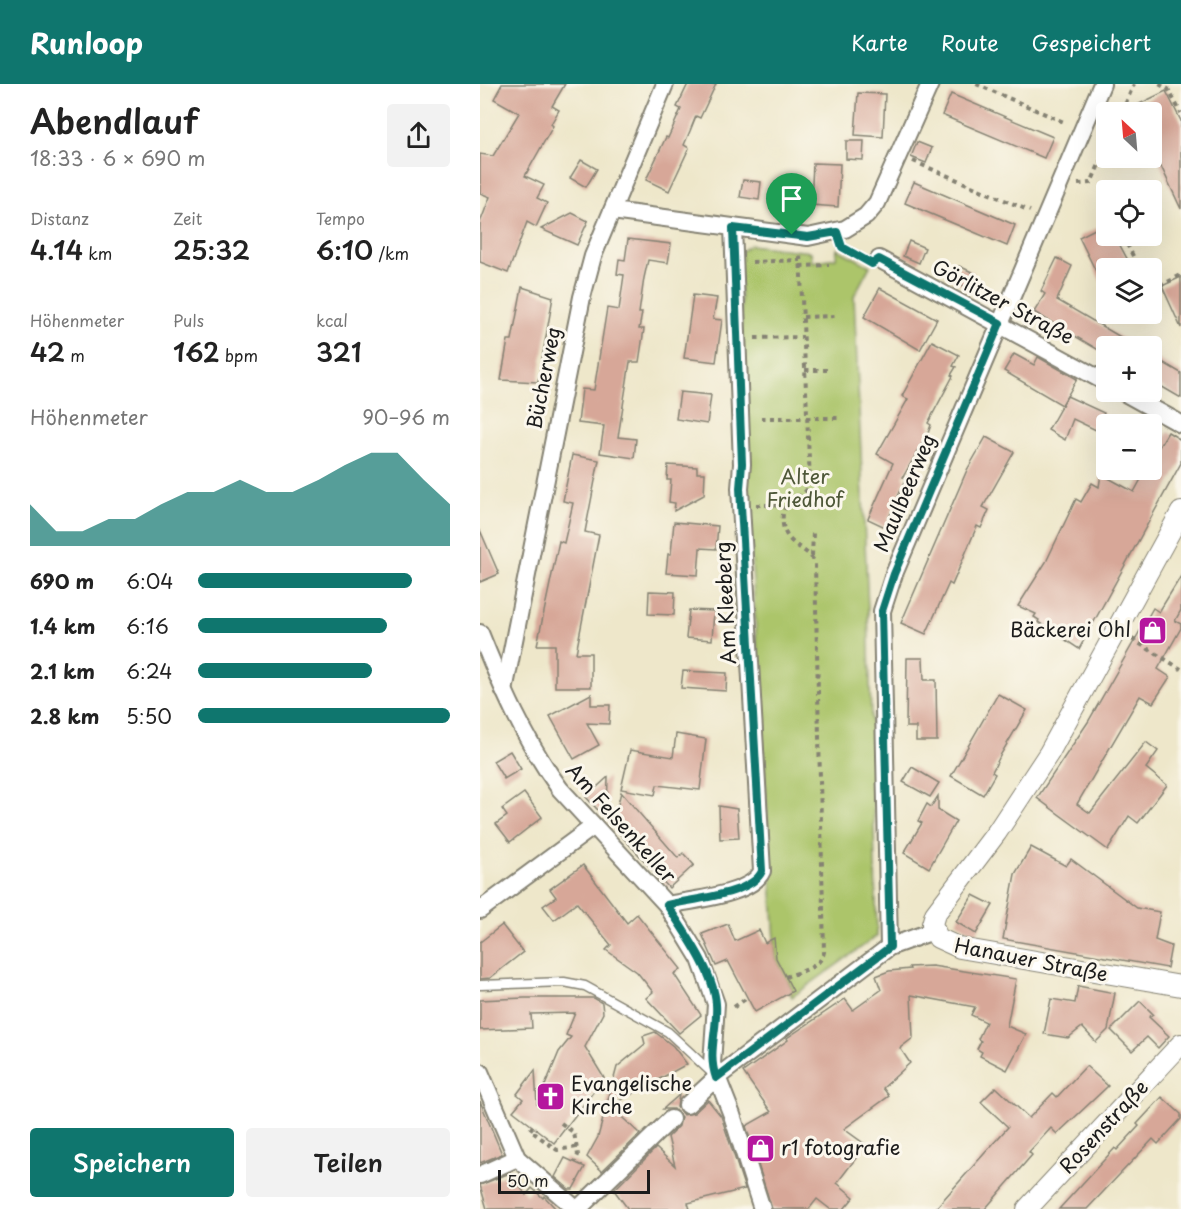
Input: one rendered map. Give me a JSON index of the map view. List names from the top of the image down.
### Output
{
  "streets": {
    "street": [
      "Görlitzer Straße",
      "Bücherweg",
      "Maulbeerweg",
      "Am Kleeberg",
      "Am Felsenkeller",
      "Hanauer Straße",
      "Rosenstraße"
    ]
  },
  "crossings": [
    ["Görlitzer Straße", "Maulbeerweg"],
    ["Bücherweg", "Am Felsenkeller"],
    ["Maulbeerweg", "Hanauer Straße"],
    ["Am Kleeberg", "Am Felsenkeller"],
    ["Am Felsenkeller", "Hanauer Straße"]
  ],
  "parks": ["Alter Friedhof"],
  "places": {
    "shop": ["Bäckerei Ohl", "r1 fotografie"],
    "church": ["Evangelische Kirche"]
  },
  "scale_bar": "50 m",
  "north": "top left",
  "page": {
    "header": "Runloop",
    "nav": ["Karte", "Route", "Gespeichert"],
    "heading": ["Abendlauf", "18:33 · 6 × 690 m"],
    "map_buttons": ["+", "−"],
    "stats": [
      ["Distanz", "4.14 km"],
      ["Zeit", "25:32"],
      ["Tempo", "6:10 /km"],
      ["Höhenmeter", "42 m"],
      ["Puls", "162 bpm"],
      ["kcal", "321"]
    ],
    "chart": ["Höhenmeter", "90–96 m"],
    "list": [
      {
        "name": "690 m",
        "note": "6:04"
      },
      {
        "name": "1.4 km",
        "note": "6:16"
      },
      {
        "name": "2.1 km",
        "note": "6:24"
      },
      {
        "name": "2.8 km",
        "note": "5:50"
      }
    ],
    "buttons": ["Speichern", "Teilen"],
    "scale": "50 m"
  }
}
